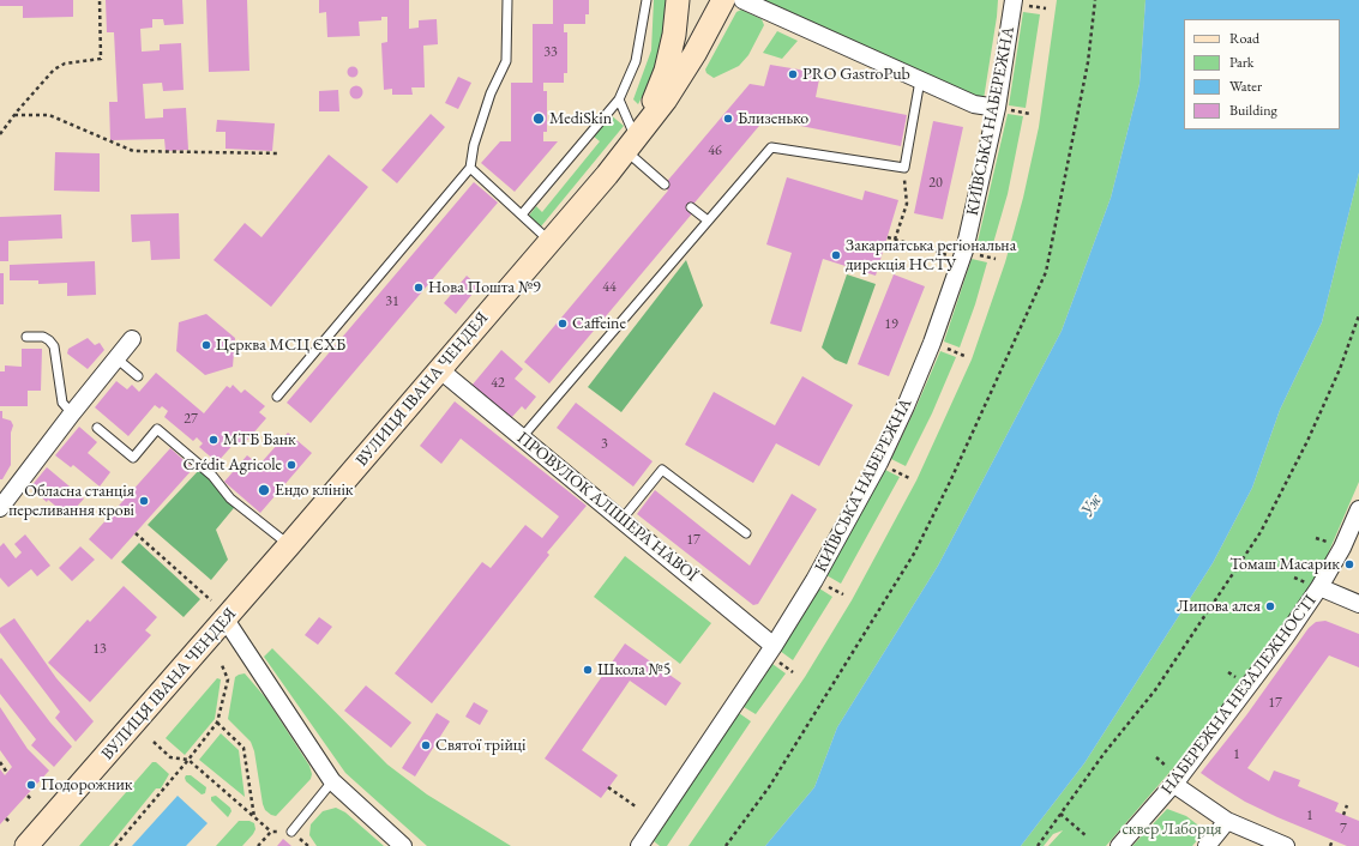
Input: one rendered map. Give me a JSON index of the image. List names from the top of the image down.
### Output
{
  "streets": {
    "main road": ["ВУЛИЦЯ ІВАНА ЧЕНДЕЯ"],
    "street": ["КИЇВСЬКА НАБЕРЕЖНА", "ПРОВУЛОК АЛІШЕРА НАВОЇ", "НАБЕРЕЖНА НЕЗАЛЕЖНОСТІ"]
  },
  "crossings": [
    ["КИЇВСЬКА НАБЕРЕЖНА", "ПРОВУЛОК АЛІШЕРА НАВОЇ"],
    ["ВУЛИЦЯ ІВАНА ЧЕНДЕЯ", "ПРОВУЛОК АЛІШЕРА НАВОЇ"]
  ],
  "water": ["Уж"],
  "parks": ["сквер Лаборця"],
  "places": [
    "PRO GastroPub",
    "MediSkin",
    "Близенько",
    "Закарпатська регіональна дирекція НСТУ",
    "Нова Пошта №9",
    "Caffeine",
    "Церква МСЦ ЄХБ",
    "МТБ Банк",
    "Crédit Agricole",
    "Ендо клінік",
    "Обласна станція переливання крові",
    "Томаш Масарик",
    "Липова алея",
    "Школа №5",
    "Святої трійці",
    "Подорожник"
  ],
  "house_numbers": [
    "33",
    "46",
    "20",
    "44",
    "31",
    "19",
    "42",
    "27",
    "3",
    "17",
    "13",
    "17",
    "1",
    "1",
    "7"
  ],
  "legend": [
    "Road",
    "Park",
    "Water",
    "Building"
  ]
}
